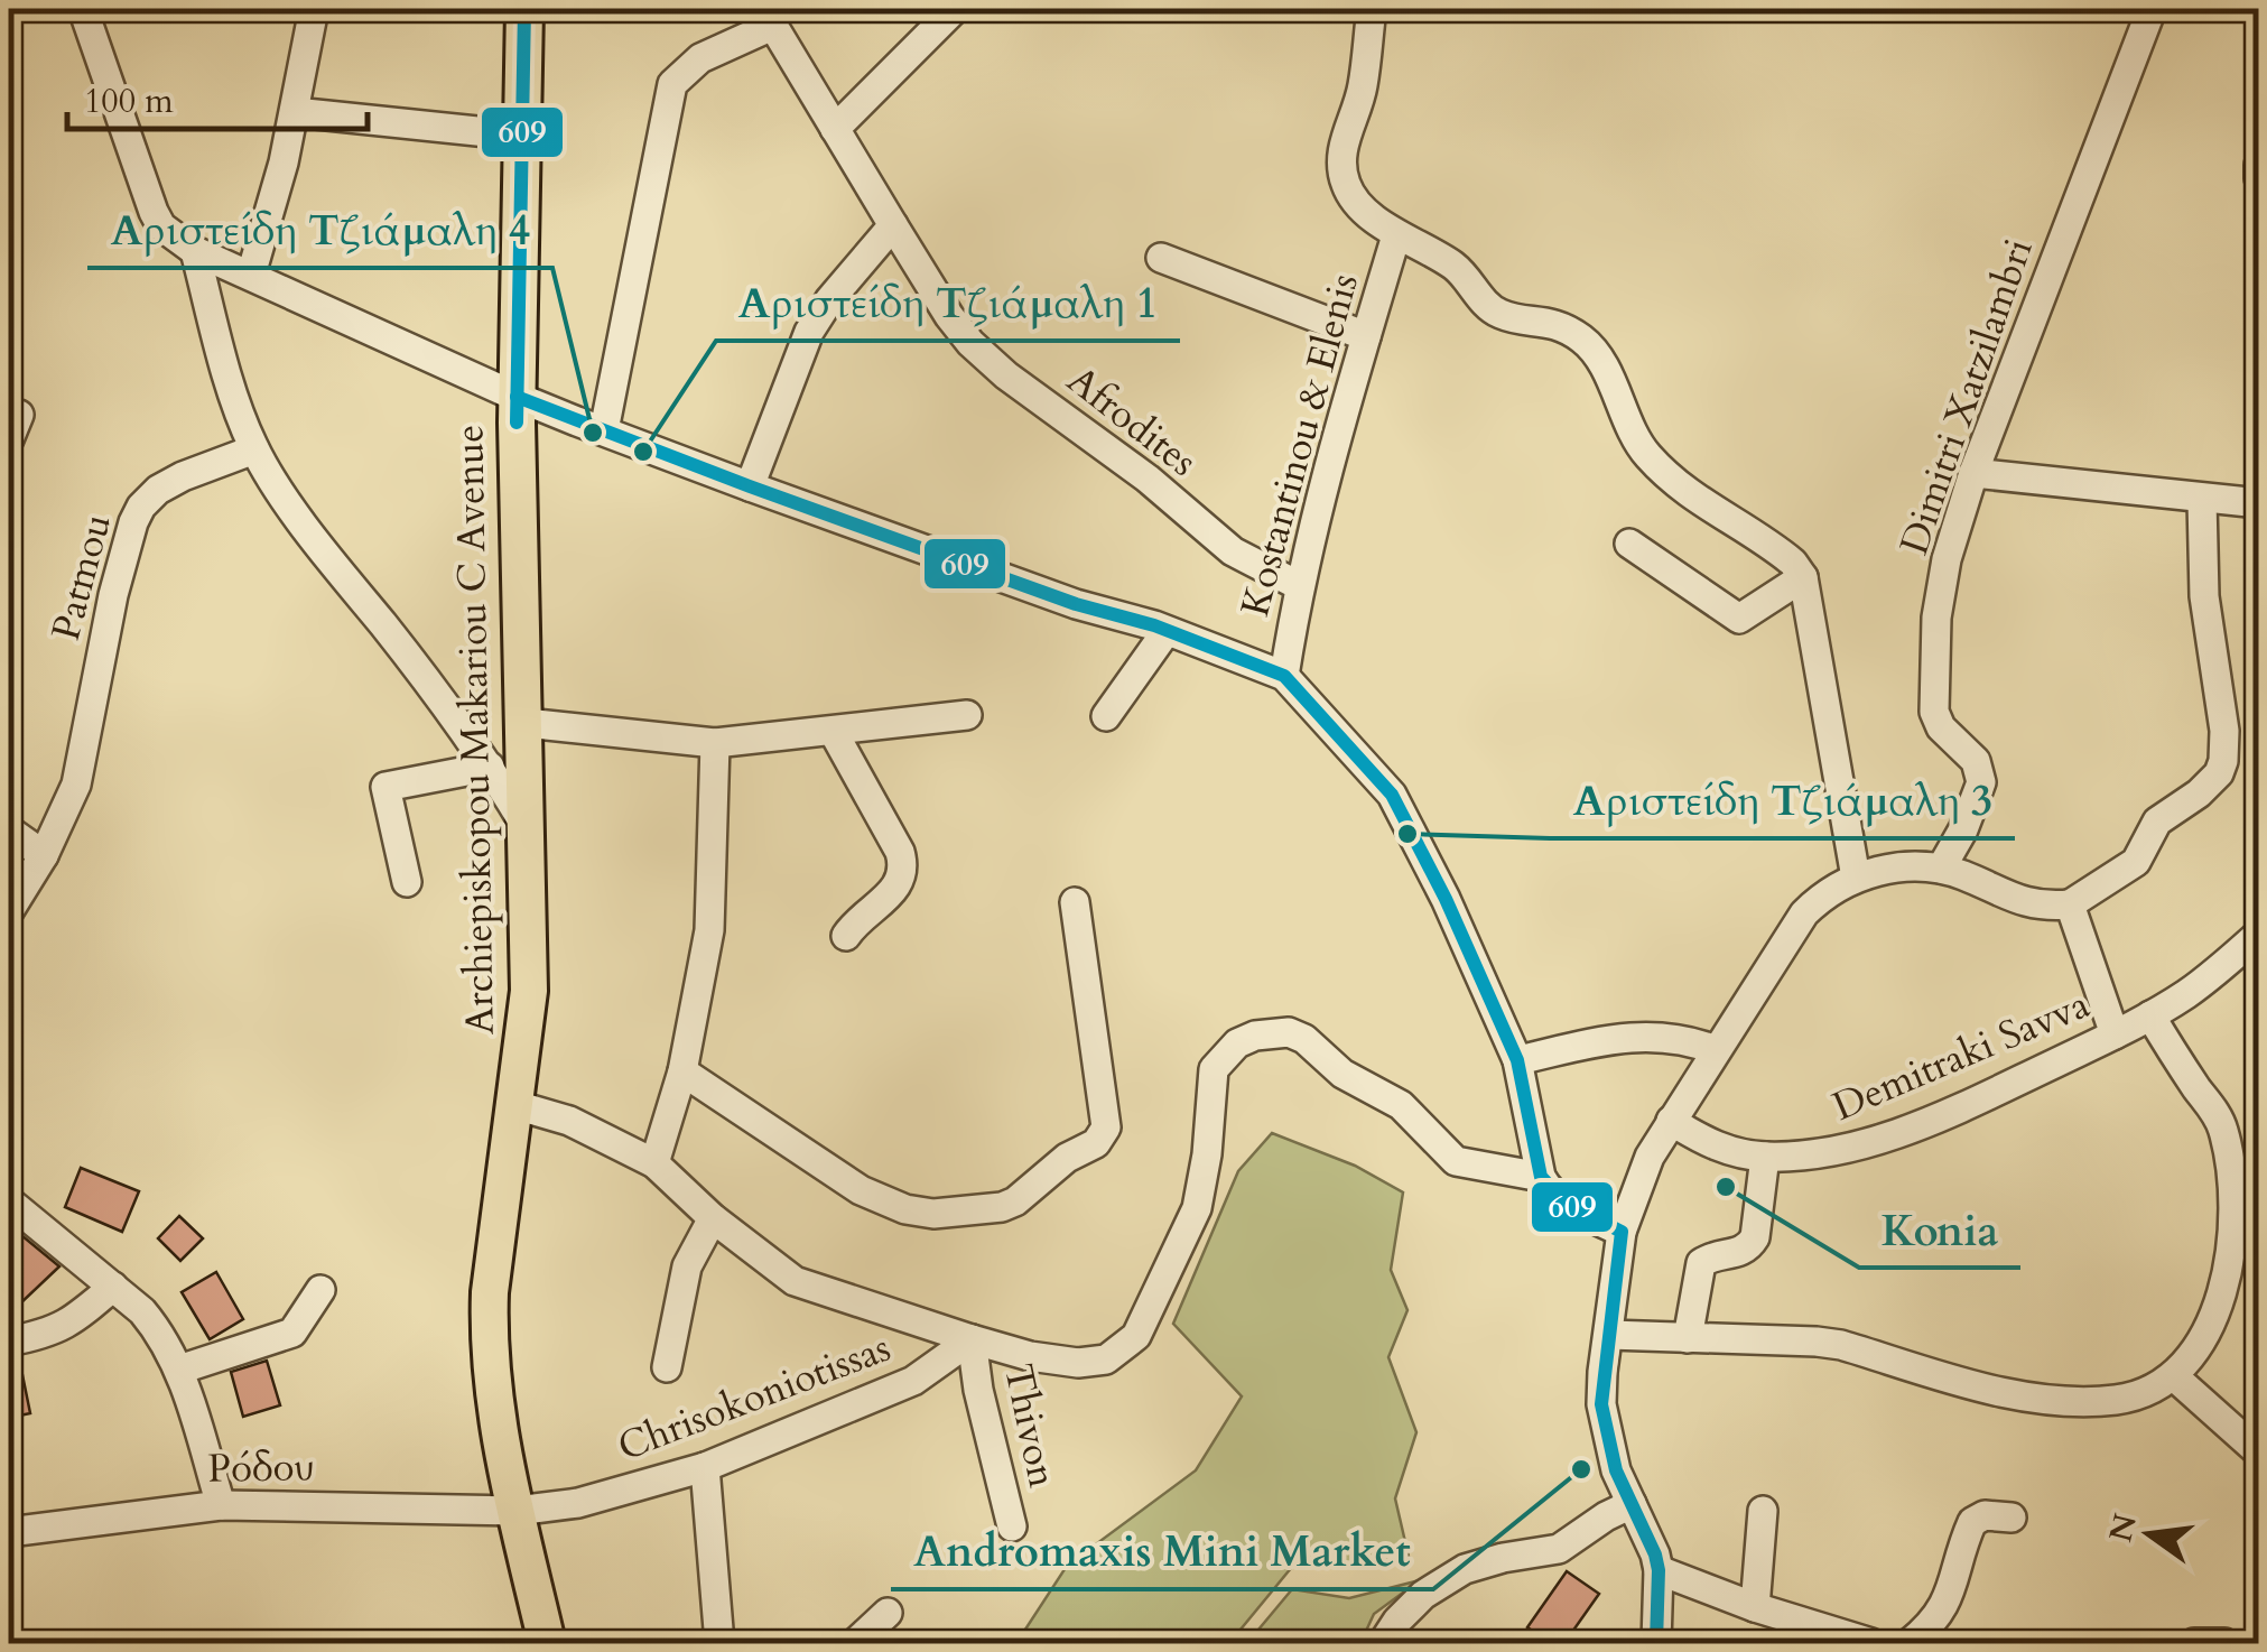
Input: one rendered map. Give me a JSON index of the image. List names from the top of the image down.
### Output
{
  "streets": {
    "main road": ["Archiepiskopou Makariou C Avenue"],
    "street": [
      "Dimitri Xatzilambri",
      "Afrodites",
      "Kostantinou & Elenis",
      "Patmou",
      "Demitraki Savva",
      "Chrisokoniotissas",
      "Thivon",
      "Ρόδου"
    ]
  },
  "crossings": [
    ["Afrodites", "Kostantinou & Elenis"],
    ["Archiepiskopou Makariou C Avenue", "Chrisokoniotissas"],
    ["Archiepiskopou Makariou C Avenue", "Ρόδου"],
    ["Chrisokoniotissas", "Thivon"],
    ["Chrisokoniotissas", "Ρόδου"]
  ],
  "places": [
    "Αριστείδη Τζιάμαλη 4",
    "Αριστείδη Τζιάμαλη 1",
    "Αριστείδη Τζιάμαλη 3",
    "Konia",
    "Andromaxis Mini Market"
  ],
  "lines": ["transit line 609"],
  "scale_bar": "100 m",
  "north": "left"
}
